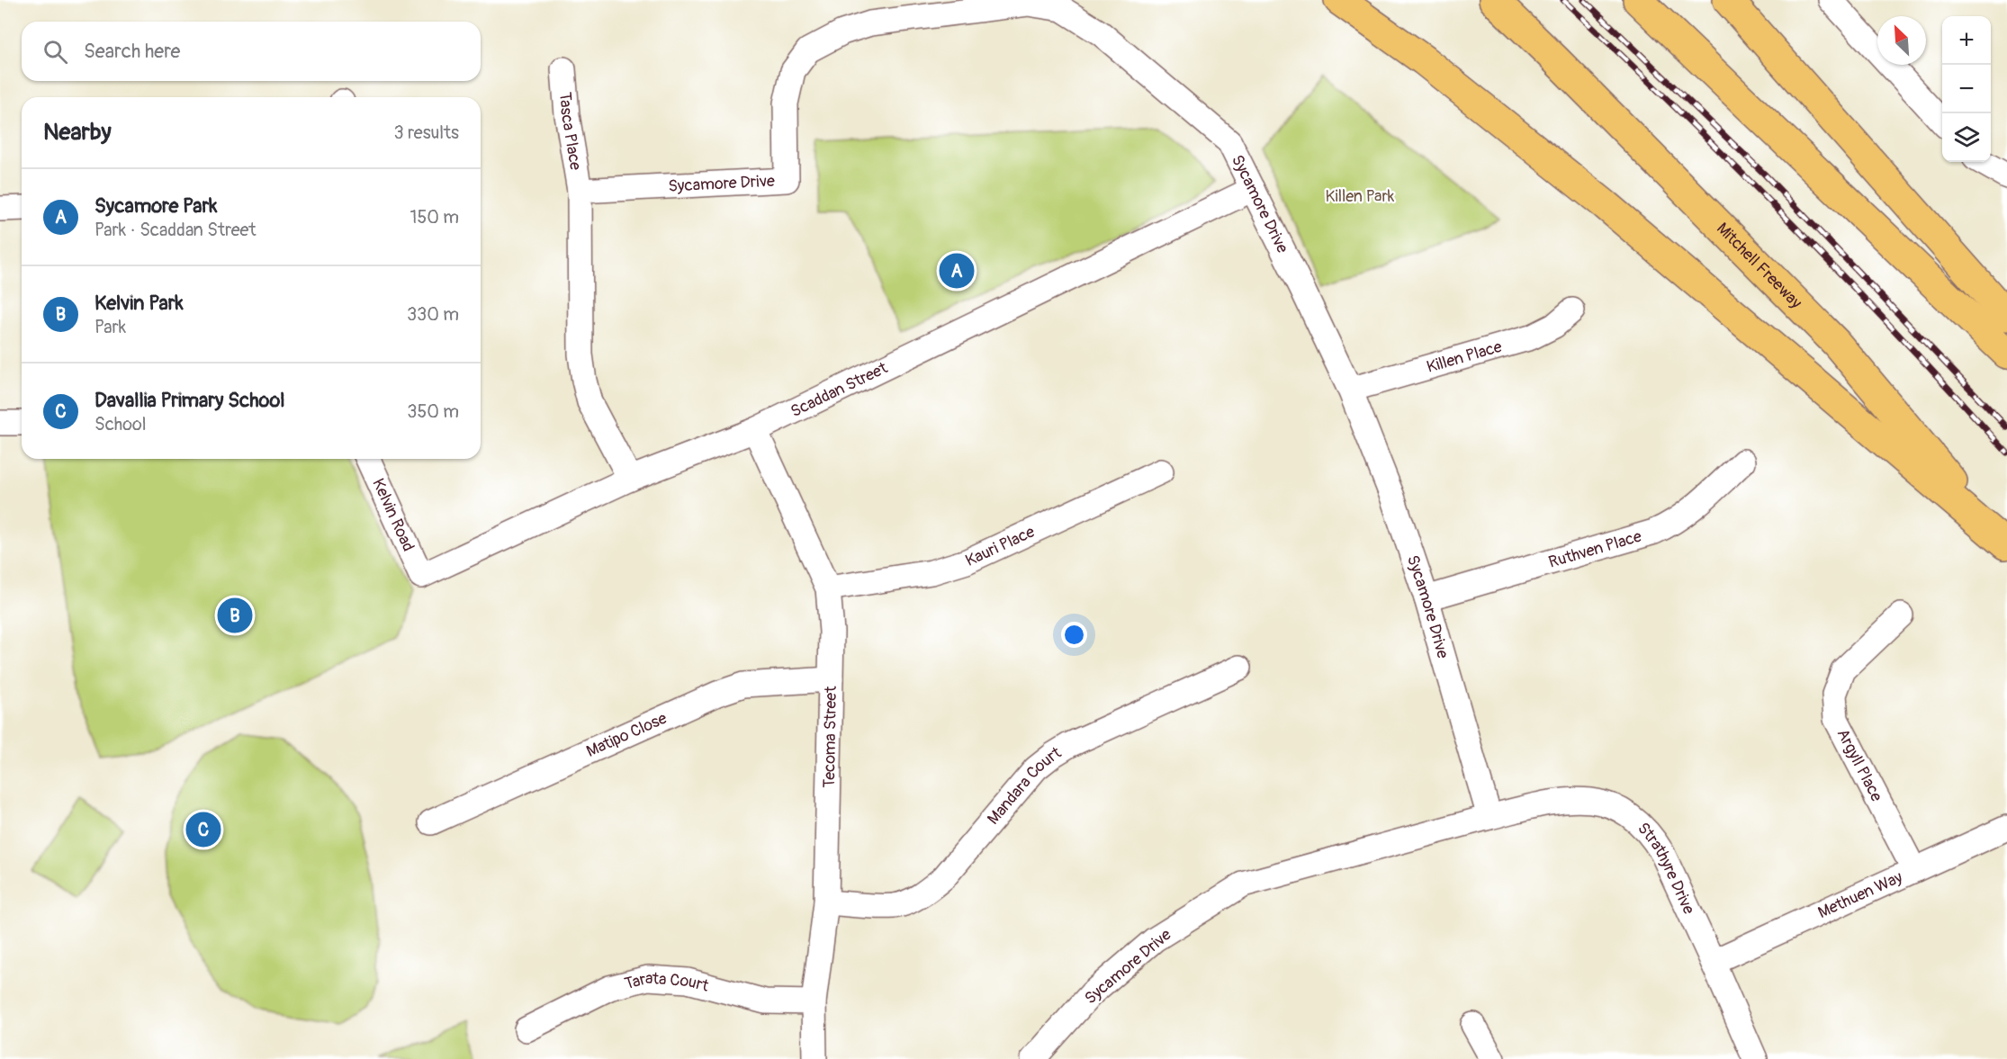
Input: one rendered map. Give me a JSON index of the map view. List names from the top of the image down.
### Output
{
  "streets": {
    "highway": ["Mitchell Freeway"],
    "street": [
      "Tasca Place",
      "Sycamore Drive",
      "Killen Place",
      "Scaddan Street",
      "Kelvin Road",
      "Kauri Place",
      "Ruthven Place",
      "Matipo Close",
      "Tecoma Street",
      "Argyll Place",
      "Mandara Court",
      "Strathyre Drive",
      "Methuen Way",
      "Tarata Court"
    ]
  },
  "crossings": [
    ["Tasca Place", "Sycamore Drive"],
    ["Sycamore Drive", "Killen Place"],
    ["Sycamore Drive", "Scaddan Street"],
    ["Sycamore Drive", "Ruthven Place"],
    ["Sycamore Drive", "Strathyre Drive"],
    ["Scaddan Street", "Kelvin Road"],
    ["Scaddan Street", "Tecoma Street"],
    ["Kauri Place", "Tecoma Street"],
    ["Matipo Close", "Tecoma Street"],
    ["Tecoma Street", "Mandara Court"],
    ["Tecoma Street", "Tarata Court"],
    ["Argyll Place", "Methuen Way"],
    ["Strathyre Drive", "Methuen Way"]
  ],
  "parks": ["Killen Park"],
  "north": "top left",
  "page": {
    "map_buttons": ["+", "−"],
    "search": "Search here",
    "heading": ["Nearby", "3 results"],
    "list": [
      {
        "mark": "A",
        "name": "Sycamore Park",
        "note": "Park · Scaddan Street",
        "value": "150 m"
      },
      {
        "mark": "B",
        "name": "Kelvin Park",
        "note": "Park",
        "value": "330 m"
      },
      {
        "mark": "C",
        "name": "Davallia Primary School",
        "note": "School",
        "value": "350 m"
      }
    ],
    "pins": ["A", "B", "C"]
  }
}
